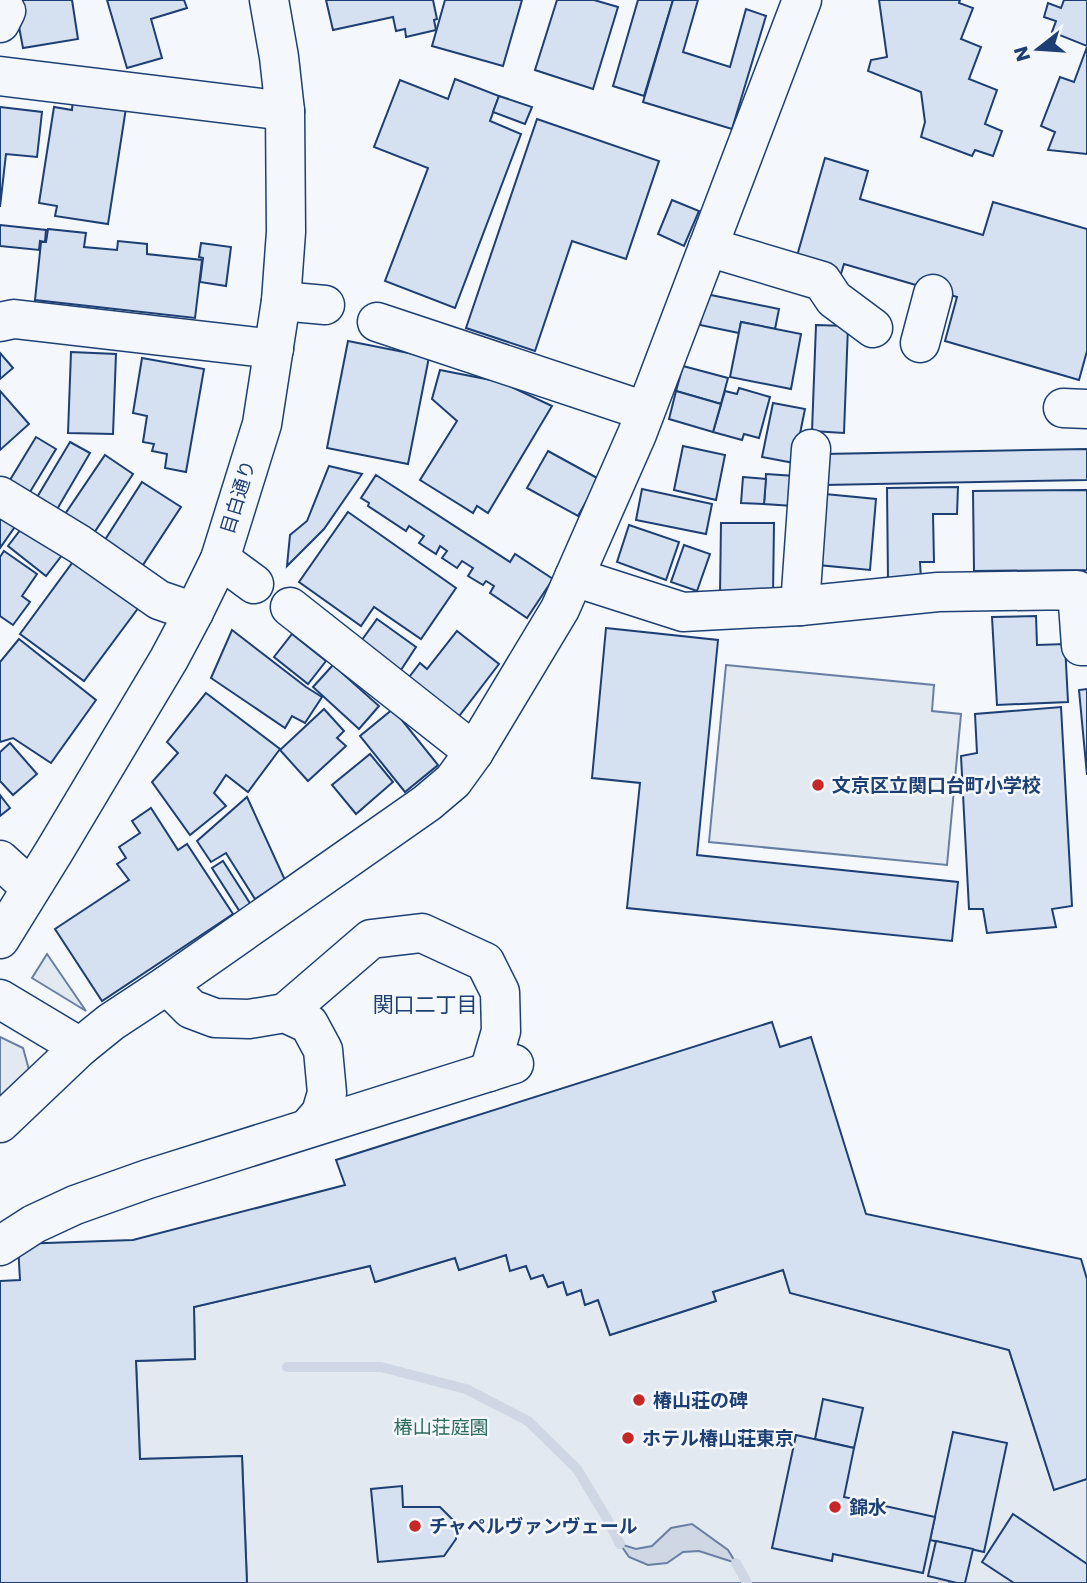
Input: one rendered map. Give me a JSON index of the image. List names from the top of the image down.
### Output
{
  "streets": {
    "street": ["目白通り"]
  },
  "districts": ["関口二丁目"],
  "parks": ["椿山荘庭園"],
  "places": [
    "文京区立関口台町小学校",
    "椿山荘の碑",
    "ホテル椿山荘東京",
    "錦水",
    "チャペルヴァンヴェール"
  ],
  "north": "left"
}
